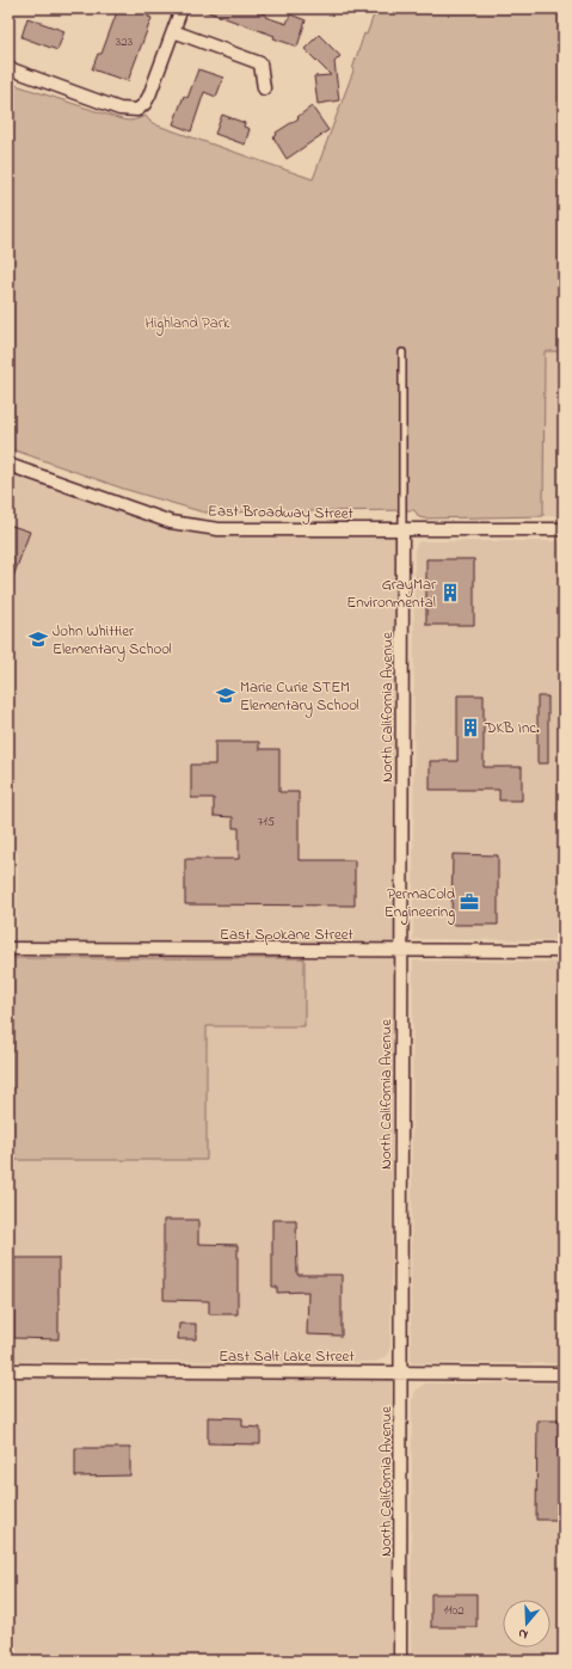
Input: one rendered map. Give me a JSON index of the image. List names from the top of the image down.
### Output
{
  "streets": {
    "street": [
      "East Broadway Street",
      "North California Avenue",
      "East Spokane Street",
      "East Salt Lake Street"
    ]
  },
  "crossings": [
    ["East Broadway Street", "North California Avenue"],
    ["North California Avenue", "East Spokane Street"],
    ["North California Avenue", "East Salt Lake Street"]
  ],
  "parks": ["Highland Park"],
  "places": {
    "building": ["GrayMar Environmental", "DKB Inc."],
    "school or university": ["John Whittier Elementary School", "Marie Curie STEM Elementary School"],
    "office": ["PermaCold Engineering"]
  },
  "house_numbers": ["323", "715", "1102"],
  "north": "bottom"
}
